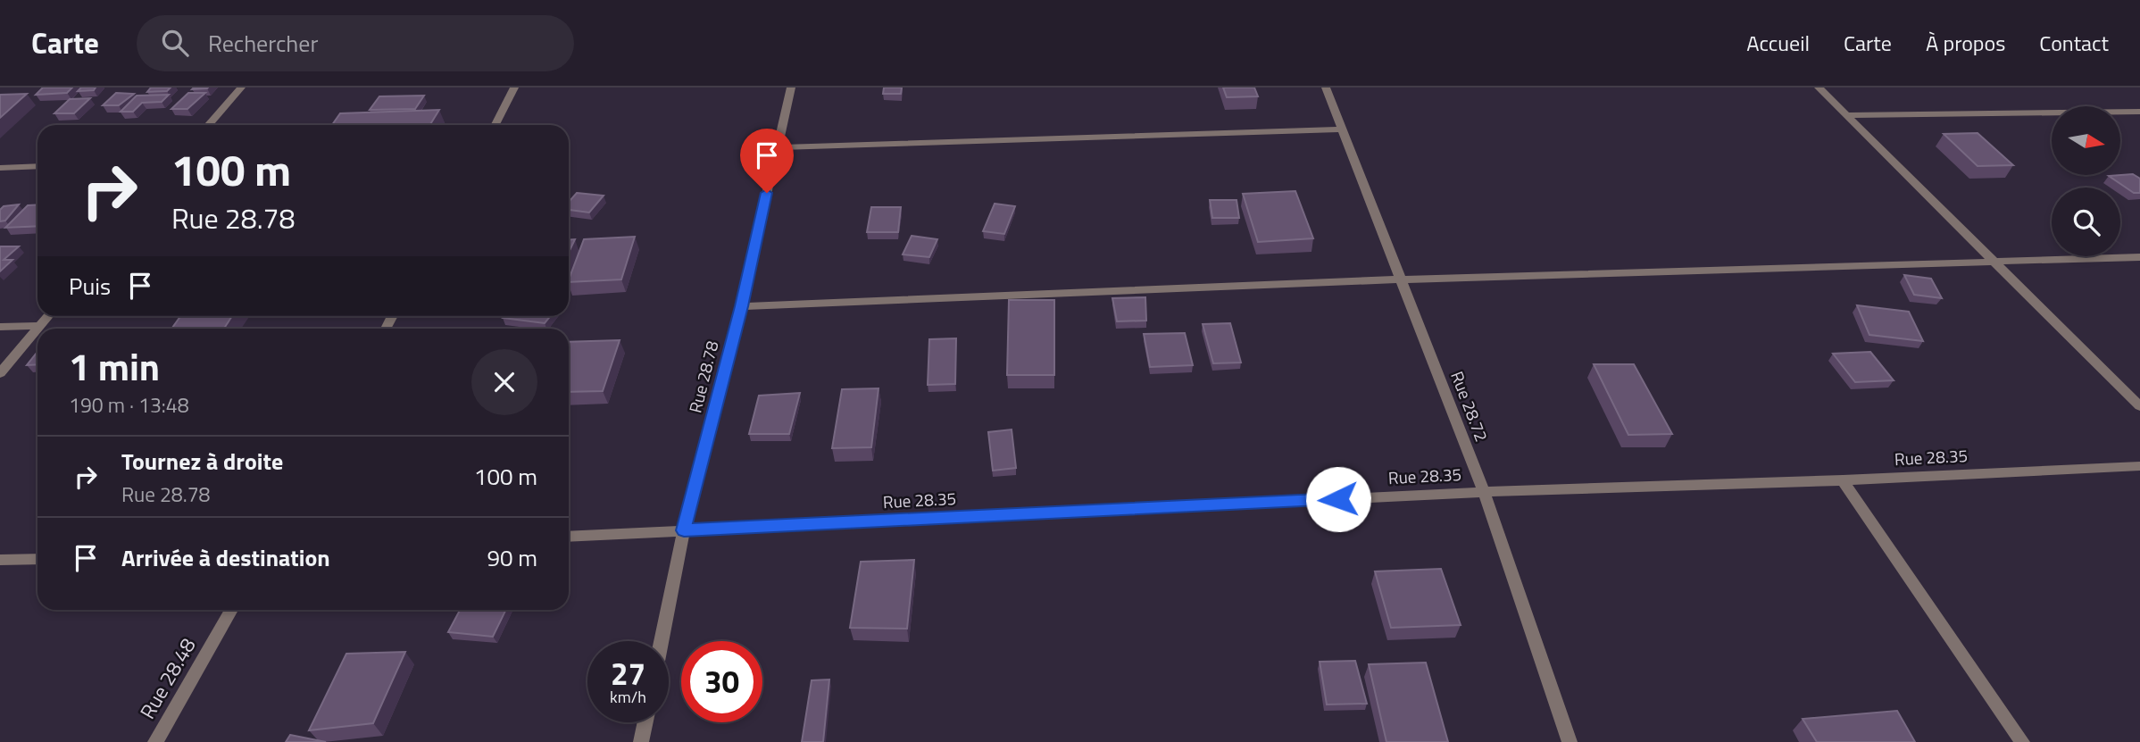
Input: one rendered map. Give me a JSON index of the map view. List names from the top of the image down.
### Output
{
  "streets": {
    "street": [
      "Rue 28.78",
      "Rue 28.72",
      "Rue 28.35",
      "Rue 28.48"
    ]
  },
  "crossings": [
    ["Rue 28.78", "Rue 28.35"],
    ["Rue 28.72", "Rue 28.35"]
  ],
  "north": "right",
  "page": {
    "header": "Carte",
    "search": "Rechercher",
    "nav": [
      "Accueil",
      "Carte",
      "À propos",
      "Contact"
    ],
    "turn": ["100 m", "Rue 28.78"],
    "then": "Puis",
    "heading": ["1 min", "190 m · 13:48"],
    "list": [
      {
        "name": "Tournez à droite",
        "note": "Rue 28.78",
        "value": "100 m"
      },
      {
        "name": "Arrivée à destination",
        "value": "90 m"
      }
    ],
    "speed": "27 km/h",
    "limit": "30"
  }
}
